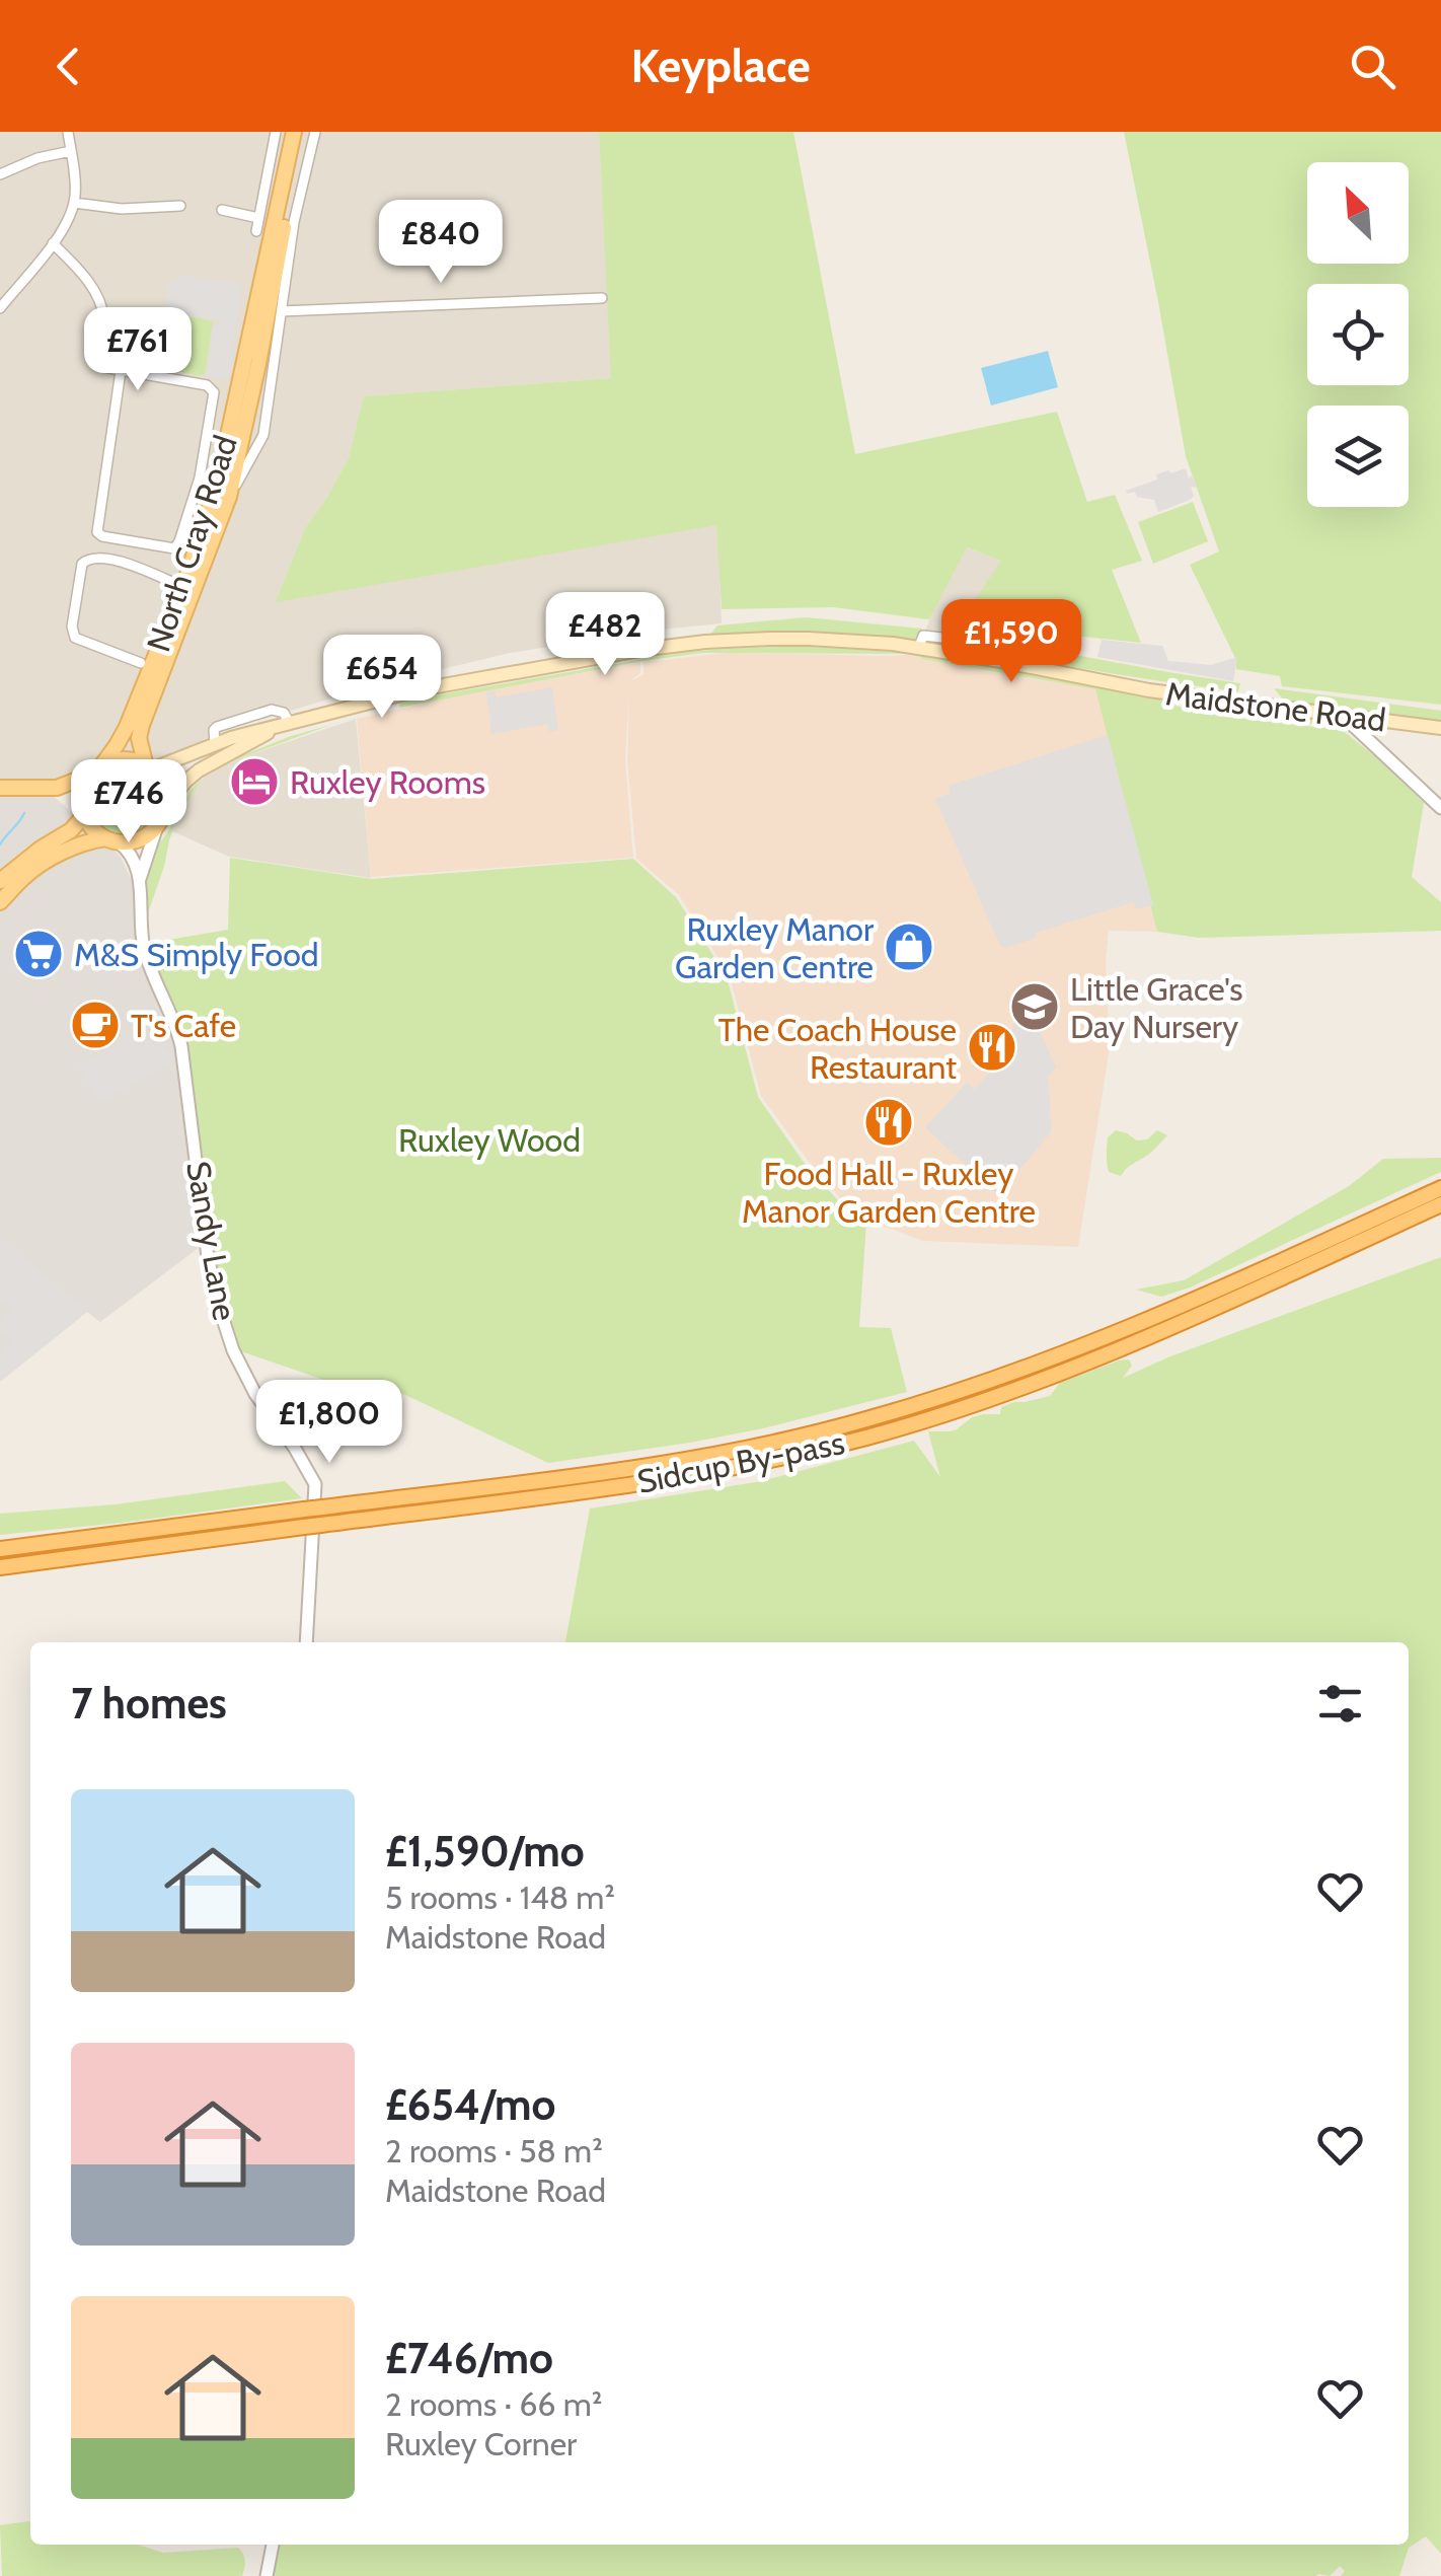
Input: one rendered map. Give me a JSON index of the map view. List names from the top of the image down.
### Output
{
  "streets": {
    "highway": ["Sidcup By-pass"],
    "main road": ["North Cray Road", "Maidstone Road"],
    "street": ["Sandy Lane"]
  },
  "crossings": [
    ["North Cray Road", "Maidstone Road"],
    ["North Cray Road", "Sandy Lane"],
    ["Maidstone Road", "Sandy Lane"]
  ],
  "parks": ["Ruxley Wood"],
  "places": {
    "hotel": ["Ruxley Rooms"],
    "shop": ["Ruxley Manor Garden Centre"],
    "supermarket": ["M&S Simply Food"],
    "school or university": ["Little Grace's Day Nursery"],
    "cafe": ["T's Cafe"],
    "restaurant": ["The Coach House Restaurant", "Food Hall - Ruxley Manor Garden Centre"]
  },
  "north": "top left",
  "page": {
    "header": "Keyplace",
    "price": [
      "£840",
      "£761",
      "£482",
      "£1,590",
      "£654",
      "£746",
      "£1,800"
    ],
    "heading": "7 homes",
    "list": [
      {
        "name": "£1,590/mo",
        "note": "5 rooms · 148 m² · Maidstone Road"
      },
      {
        "name": "£654/mo",
        "note": "2 rooms · 58 m² · Maidstone Road"
      },
      {
        "name": "£746/mo",
        "note": "2 rooms · 66 m² · Ruxley Corner"
      }
    ]
  }
}
